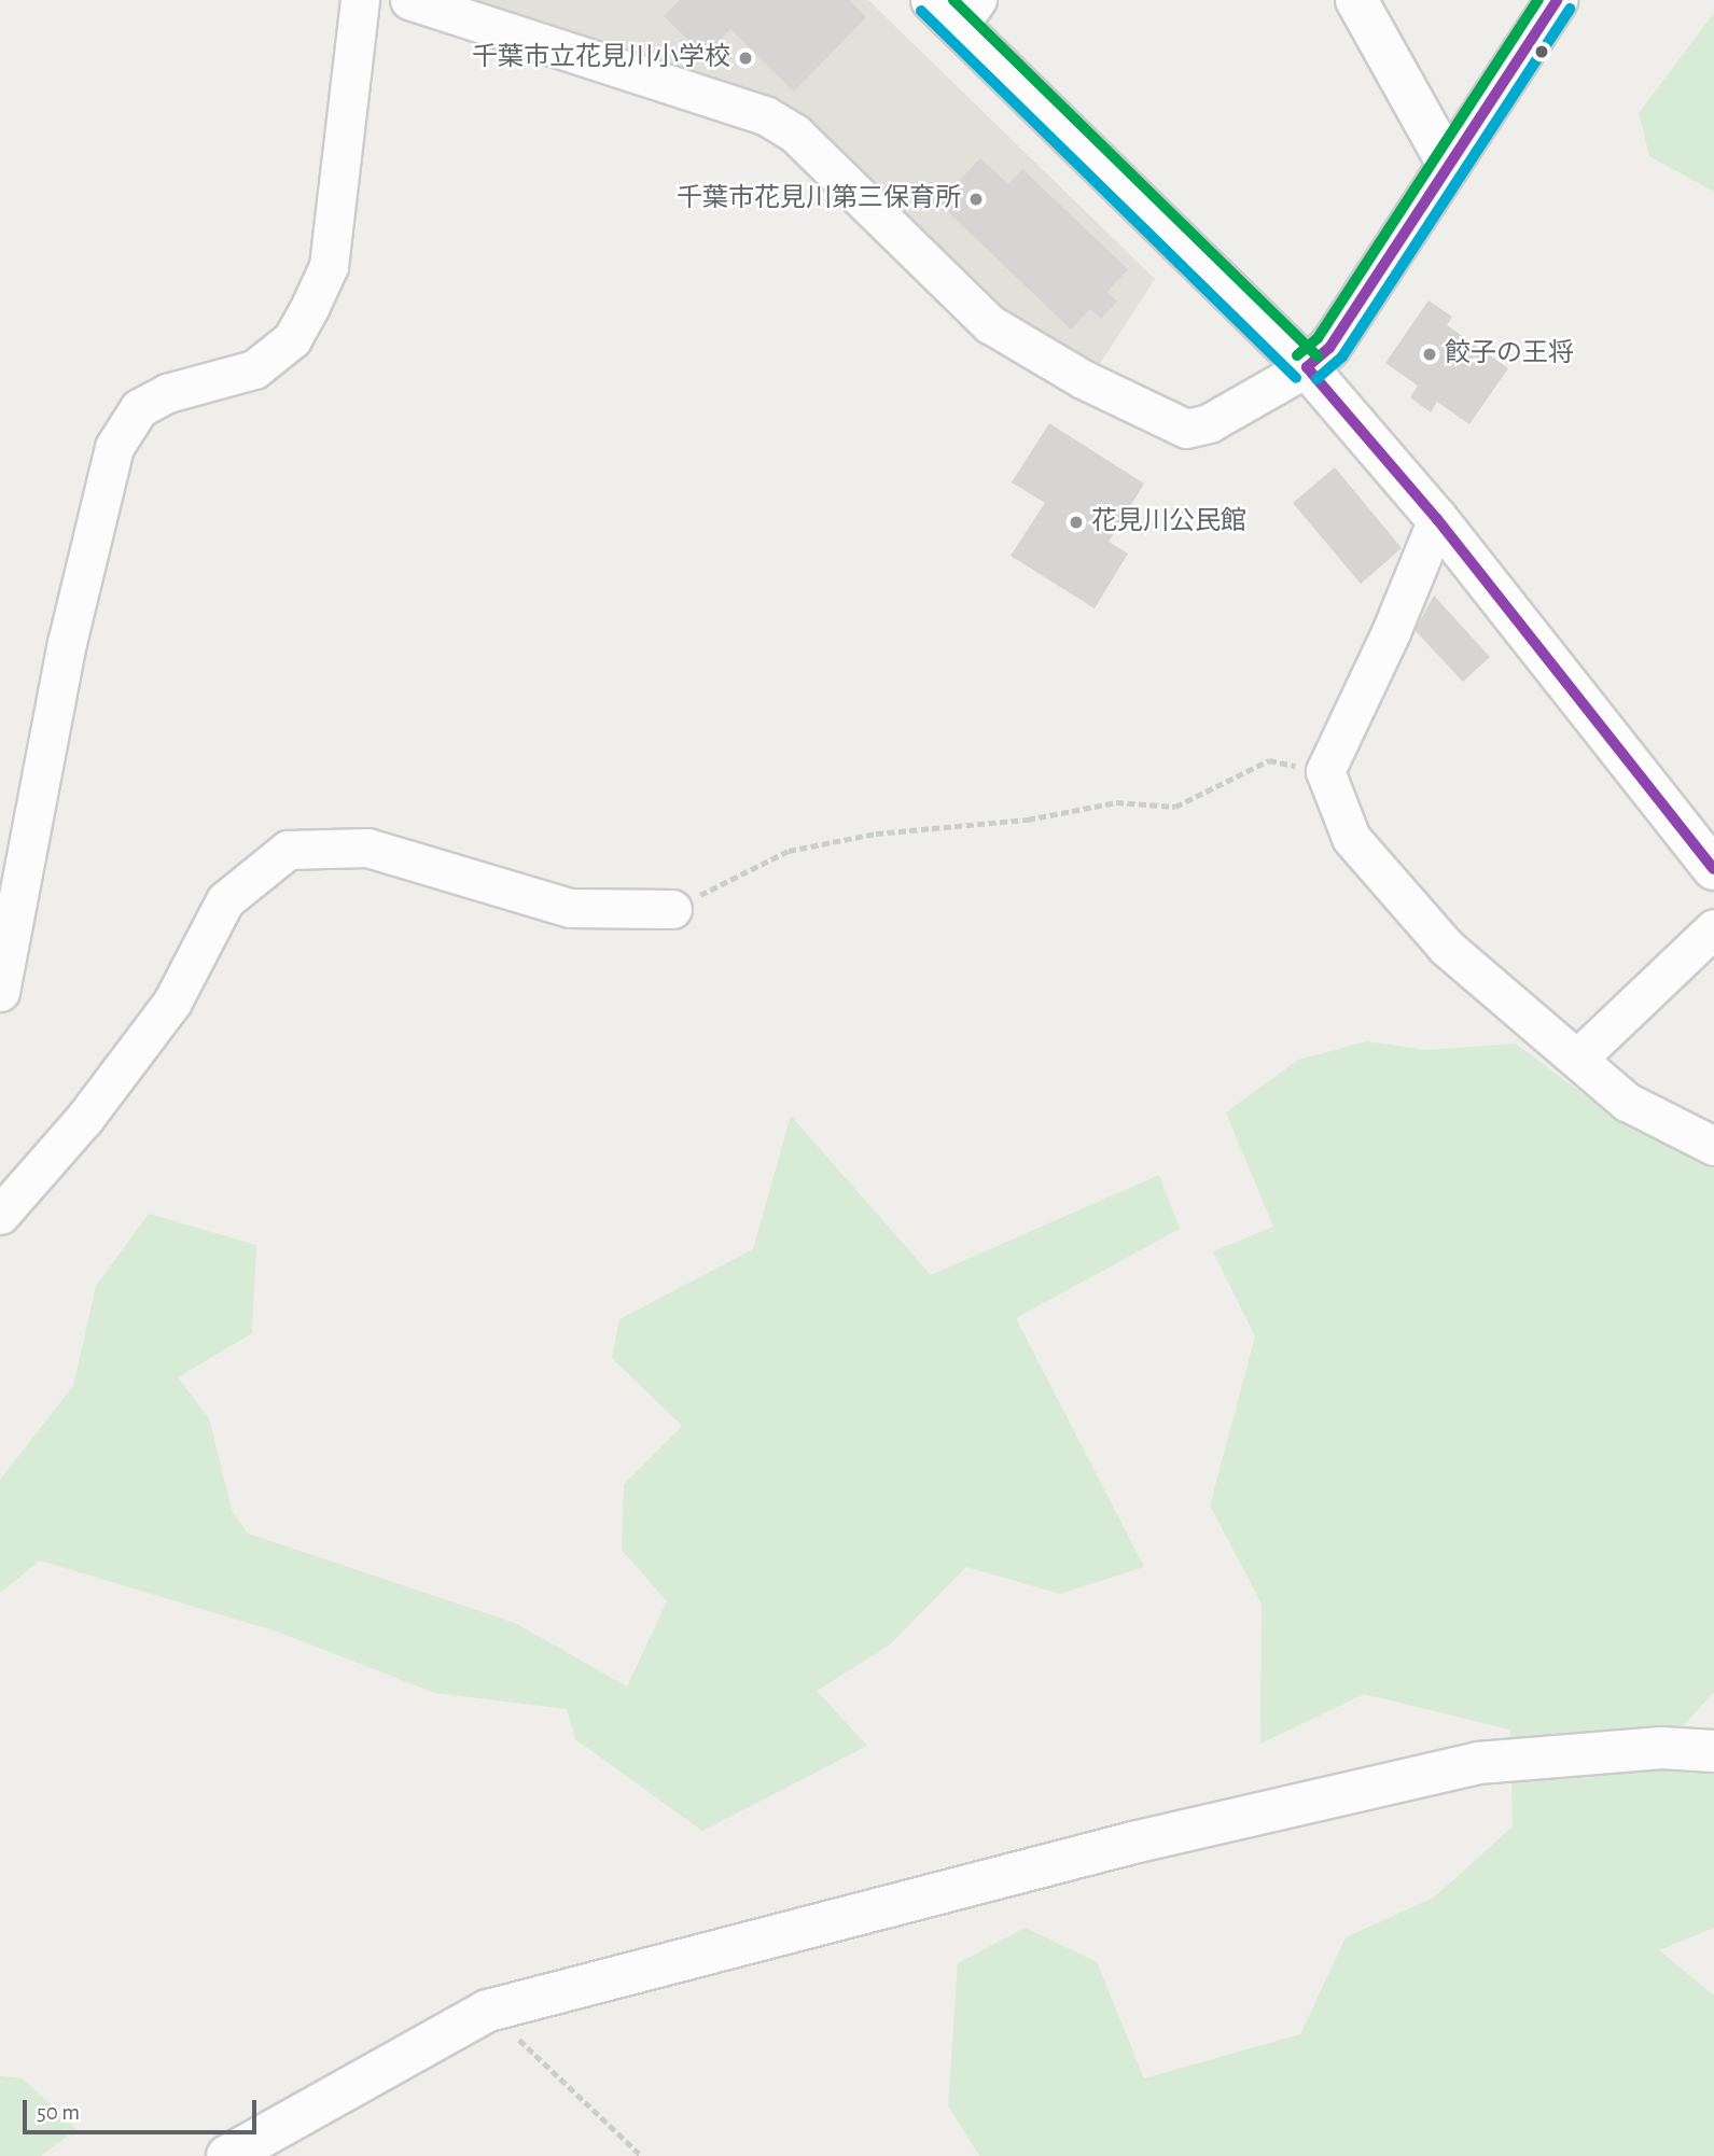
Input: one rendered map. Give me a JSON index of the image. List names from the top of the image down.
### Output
{
  "places": [
    "千葉市立花見川小学校",
    "千葉市花見川第三保育所",
    "餃子の王将",
    "花見川公民館"
  ],
  "scale_bar": "50 m"
}
